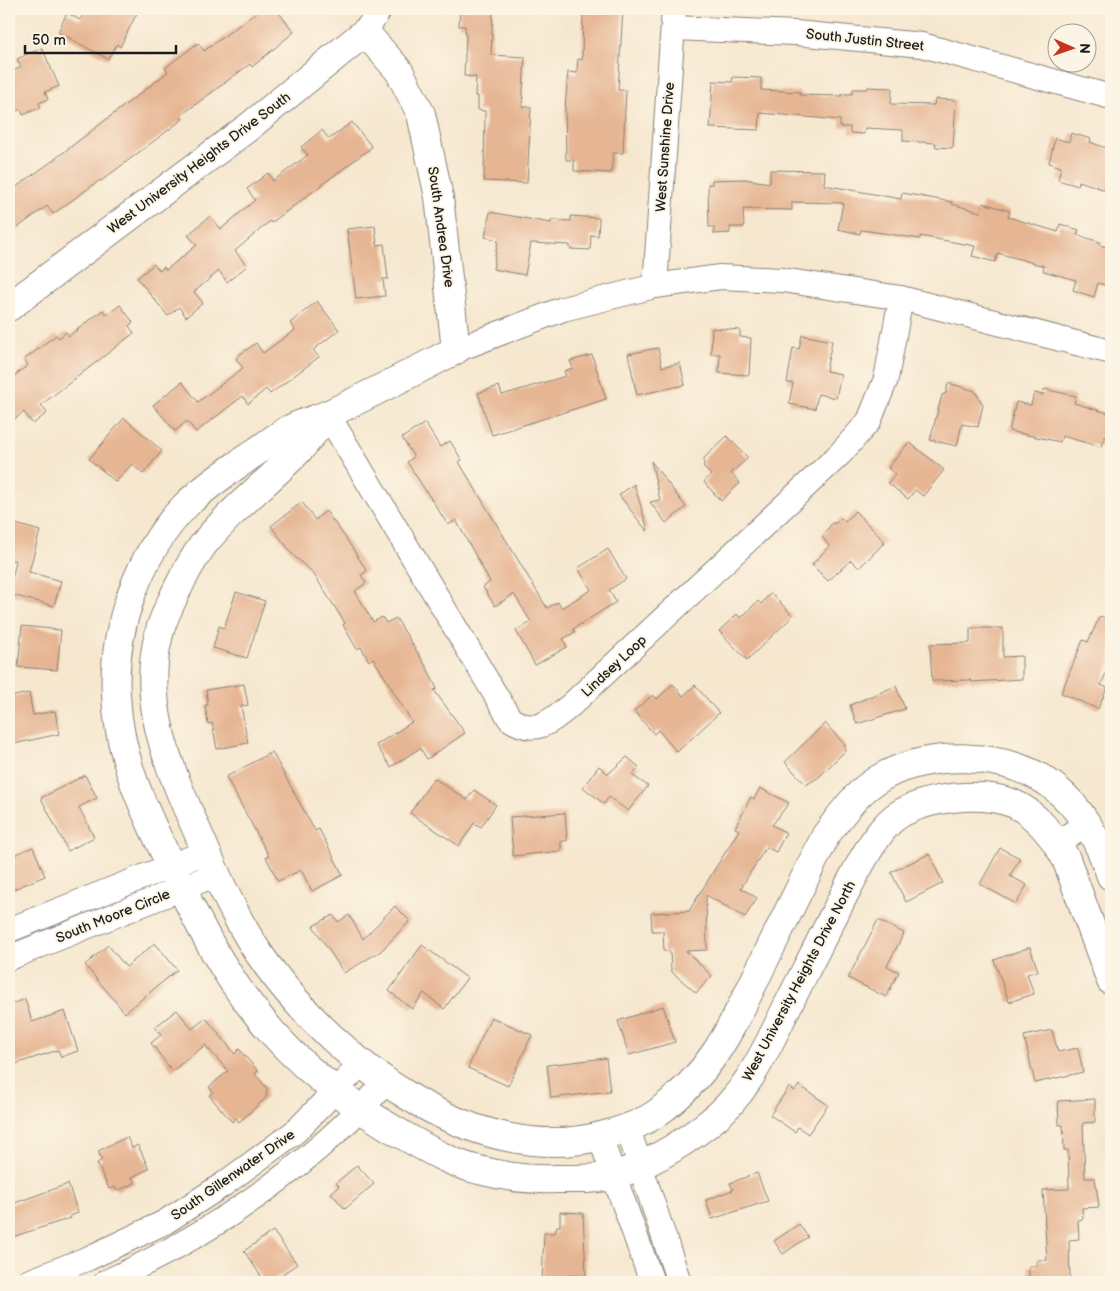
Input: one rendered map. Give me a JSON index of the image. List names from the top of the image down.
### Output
{
  "streets": {
    "street": [
      "South Justin Street",
      "West Sunshine Drive",
      "West University Heights Drive South",
      "South Andrea Drive",
      "Lindsey Loop",
      "South Moore Circle",
      "West University Heights Drive North",
      "South Gillenwater Drive"
    ]
  },
  "crossings": [
    ["South Justin Street", "West Sunshine Drive"],
    ["West Sunshine Drive", "West University Heights Drive North"],
    ["West University Heights Drive South", "South Andrea Drive"],
    ["South Andrea Drive", "West University Heights Drive North"],
    ["Lindsey Loop", "West University Heights Drive North"],
    ["South Moore Circle", "West University Heights Drive North"],
    ["West University Heights Drive North", "South Gillenwater Drive"]
  ],
  "scale_bar": "50 m",
  "north": "right"
}
